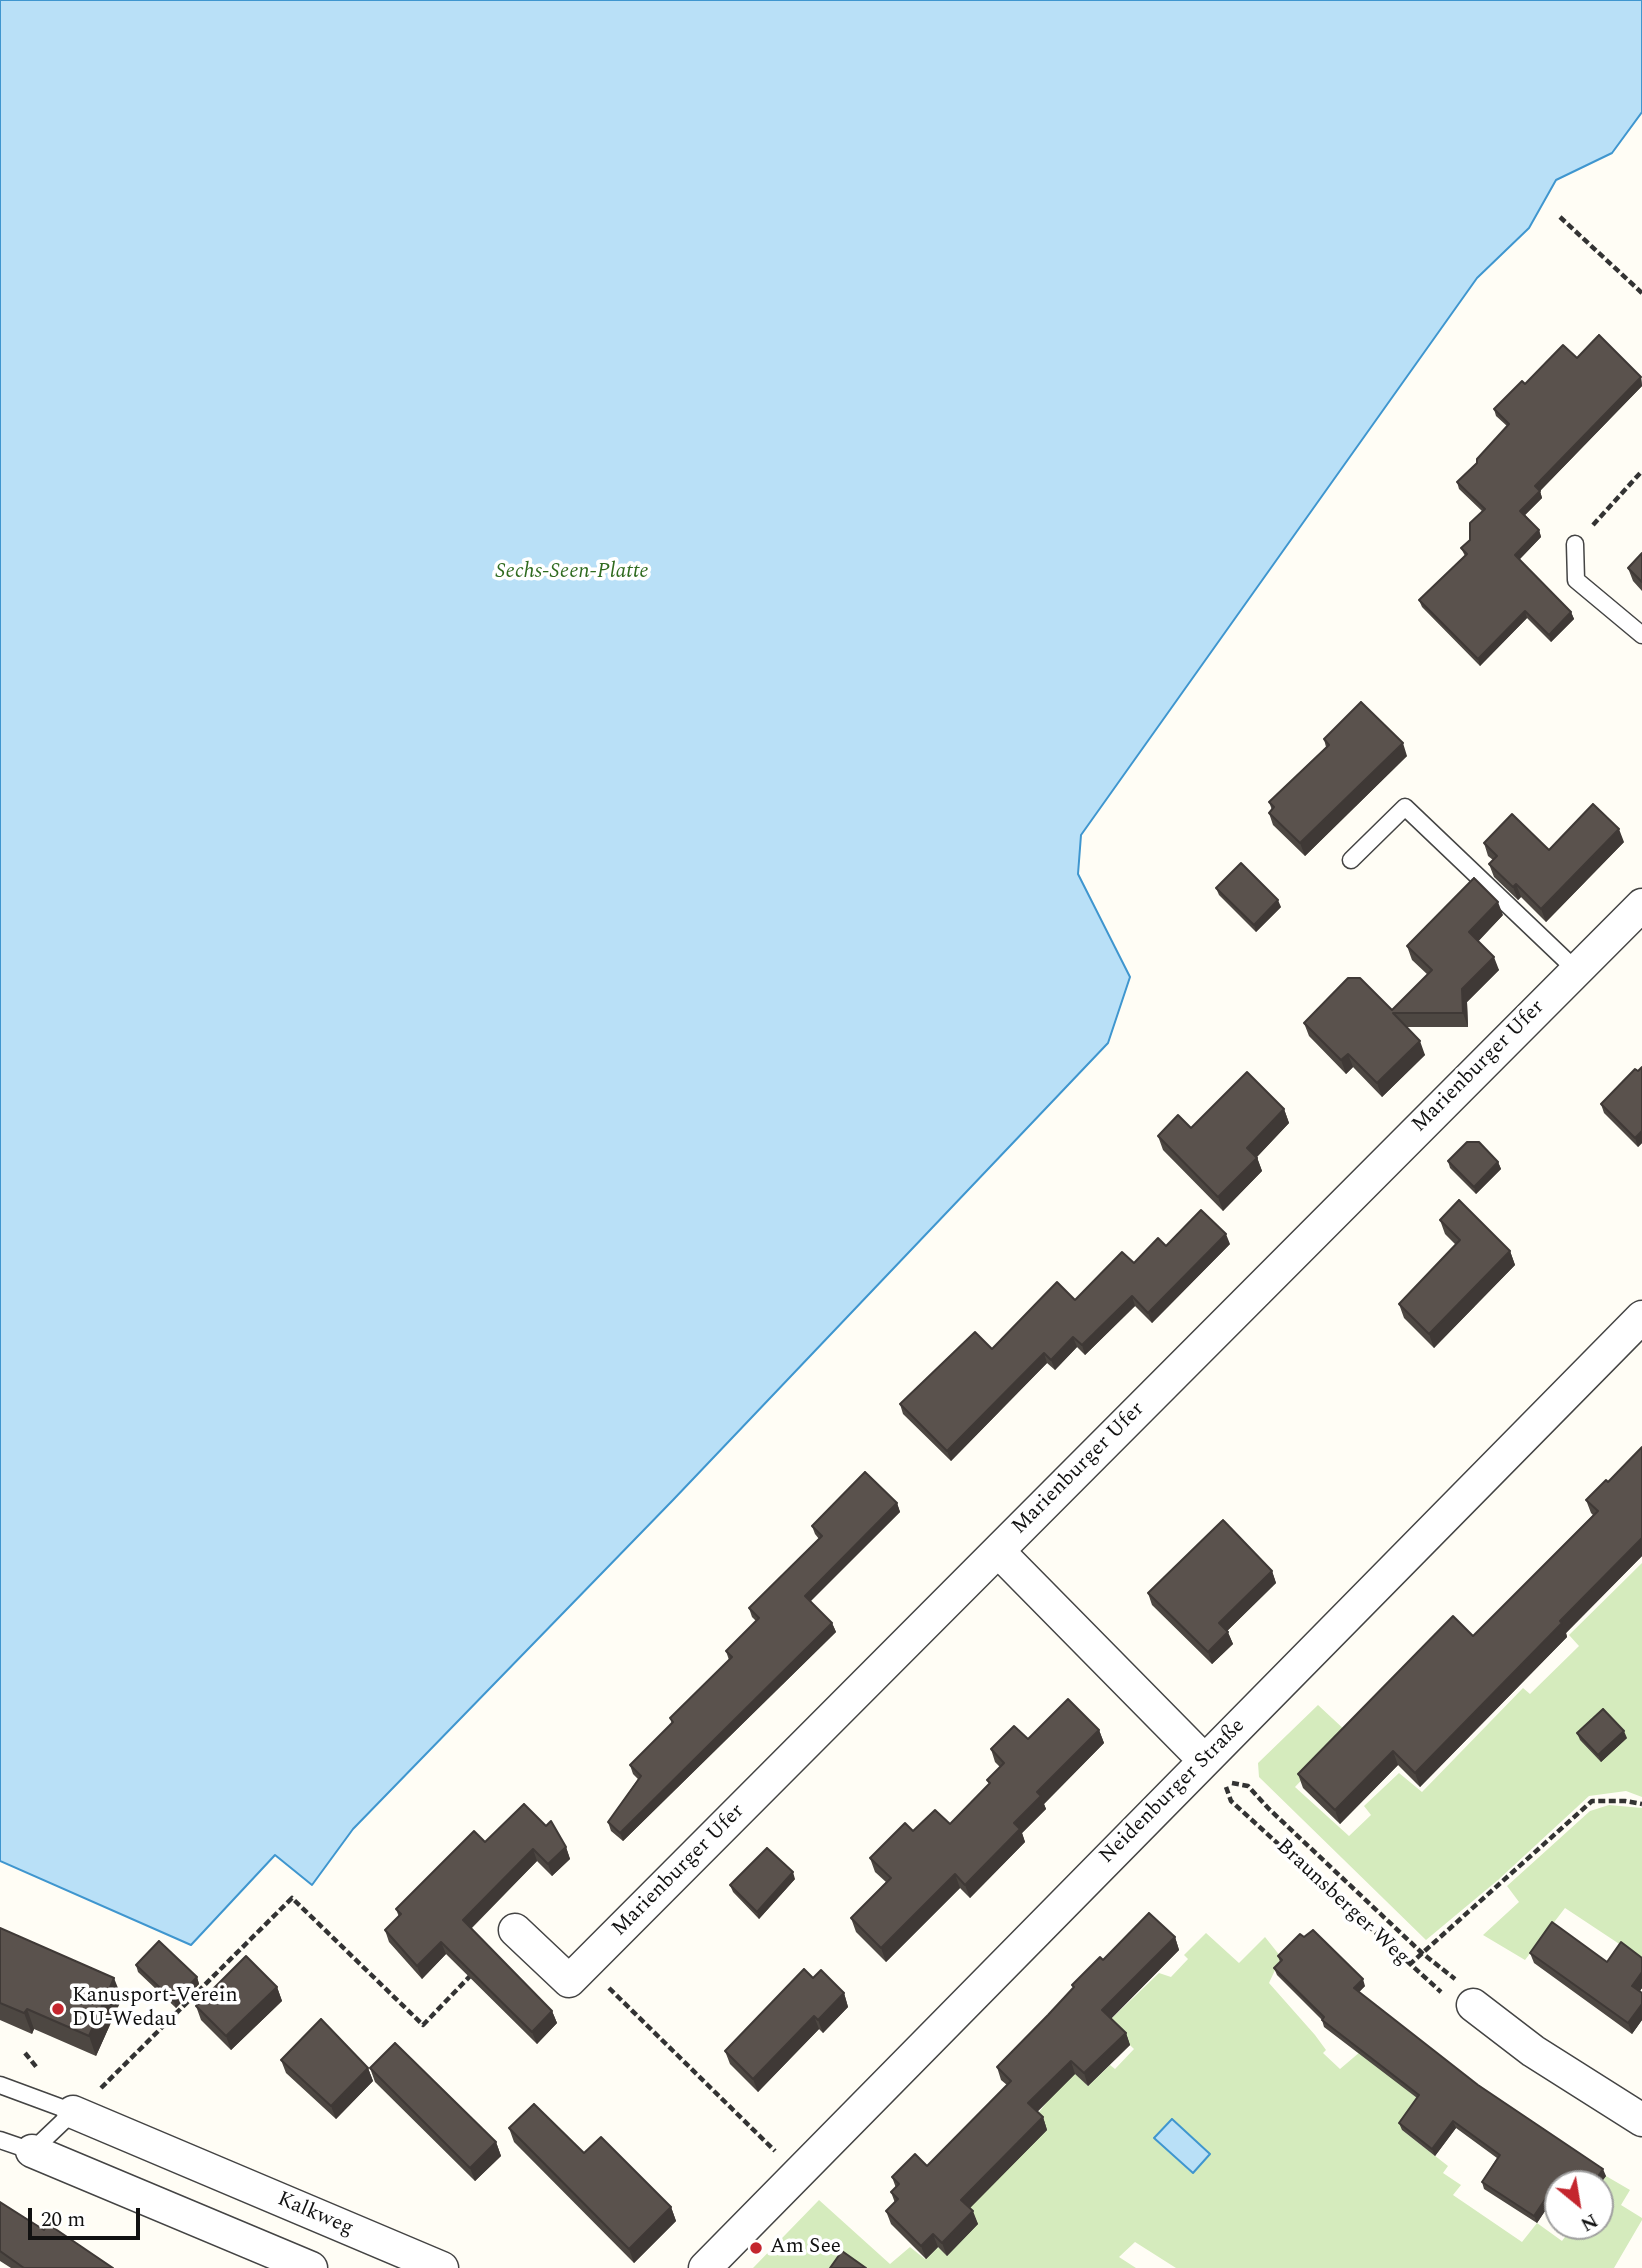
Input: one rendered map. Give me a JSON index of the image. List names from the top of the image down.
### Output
{
  "streets": {
    "street": ["Marienburger Ufer", "Neidenburger Straße", "Kalkweg"],
    "path": ["Braunsberger Weg"]
  },
  "parks": ["Sechs-Seen-Platte"],
  "places": ["Kanusport-Verein DU-Wedau", "Am See"],
  "scale_bar": "20 m",
  "north": "bottom right"
}
